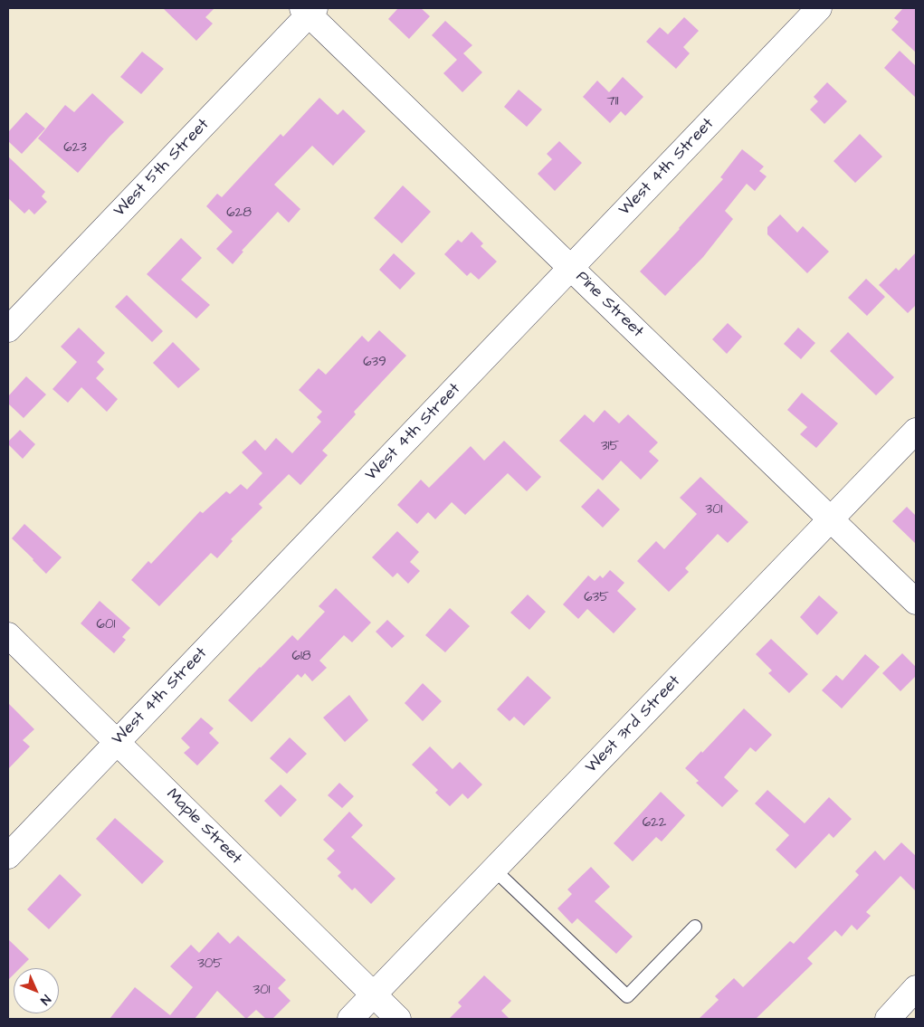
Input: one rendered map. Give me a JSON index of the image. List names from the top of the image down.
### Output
{
  "streets": {
    "street": [
      "West 4th Street",
      "West 5th Street",
      "Pine Street",
      "West 3rd Street",
      "Maple Street"
    ]
  },
  "crossings": [
    ["West 4th Street", "Pine Street"],
    ["West 4th Street", "Maple Street"],
    ["West 5th Street", "Pine Street"],
    ["Pine Street", "West 3rd Street"],
    ["West 3rd Street", "Maple Street"]
  ],
  "house_numbers": [
    "711",
    "623",
    "628",
    "639",
    "315",
    "301",
    "635",
    "601",
    "618",
    "622",
    "305",
    "301"
  ],
  "north": "bottom right"
}
